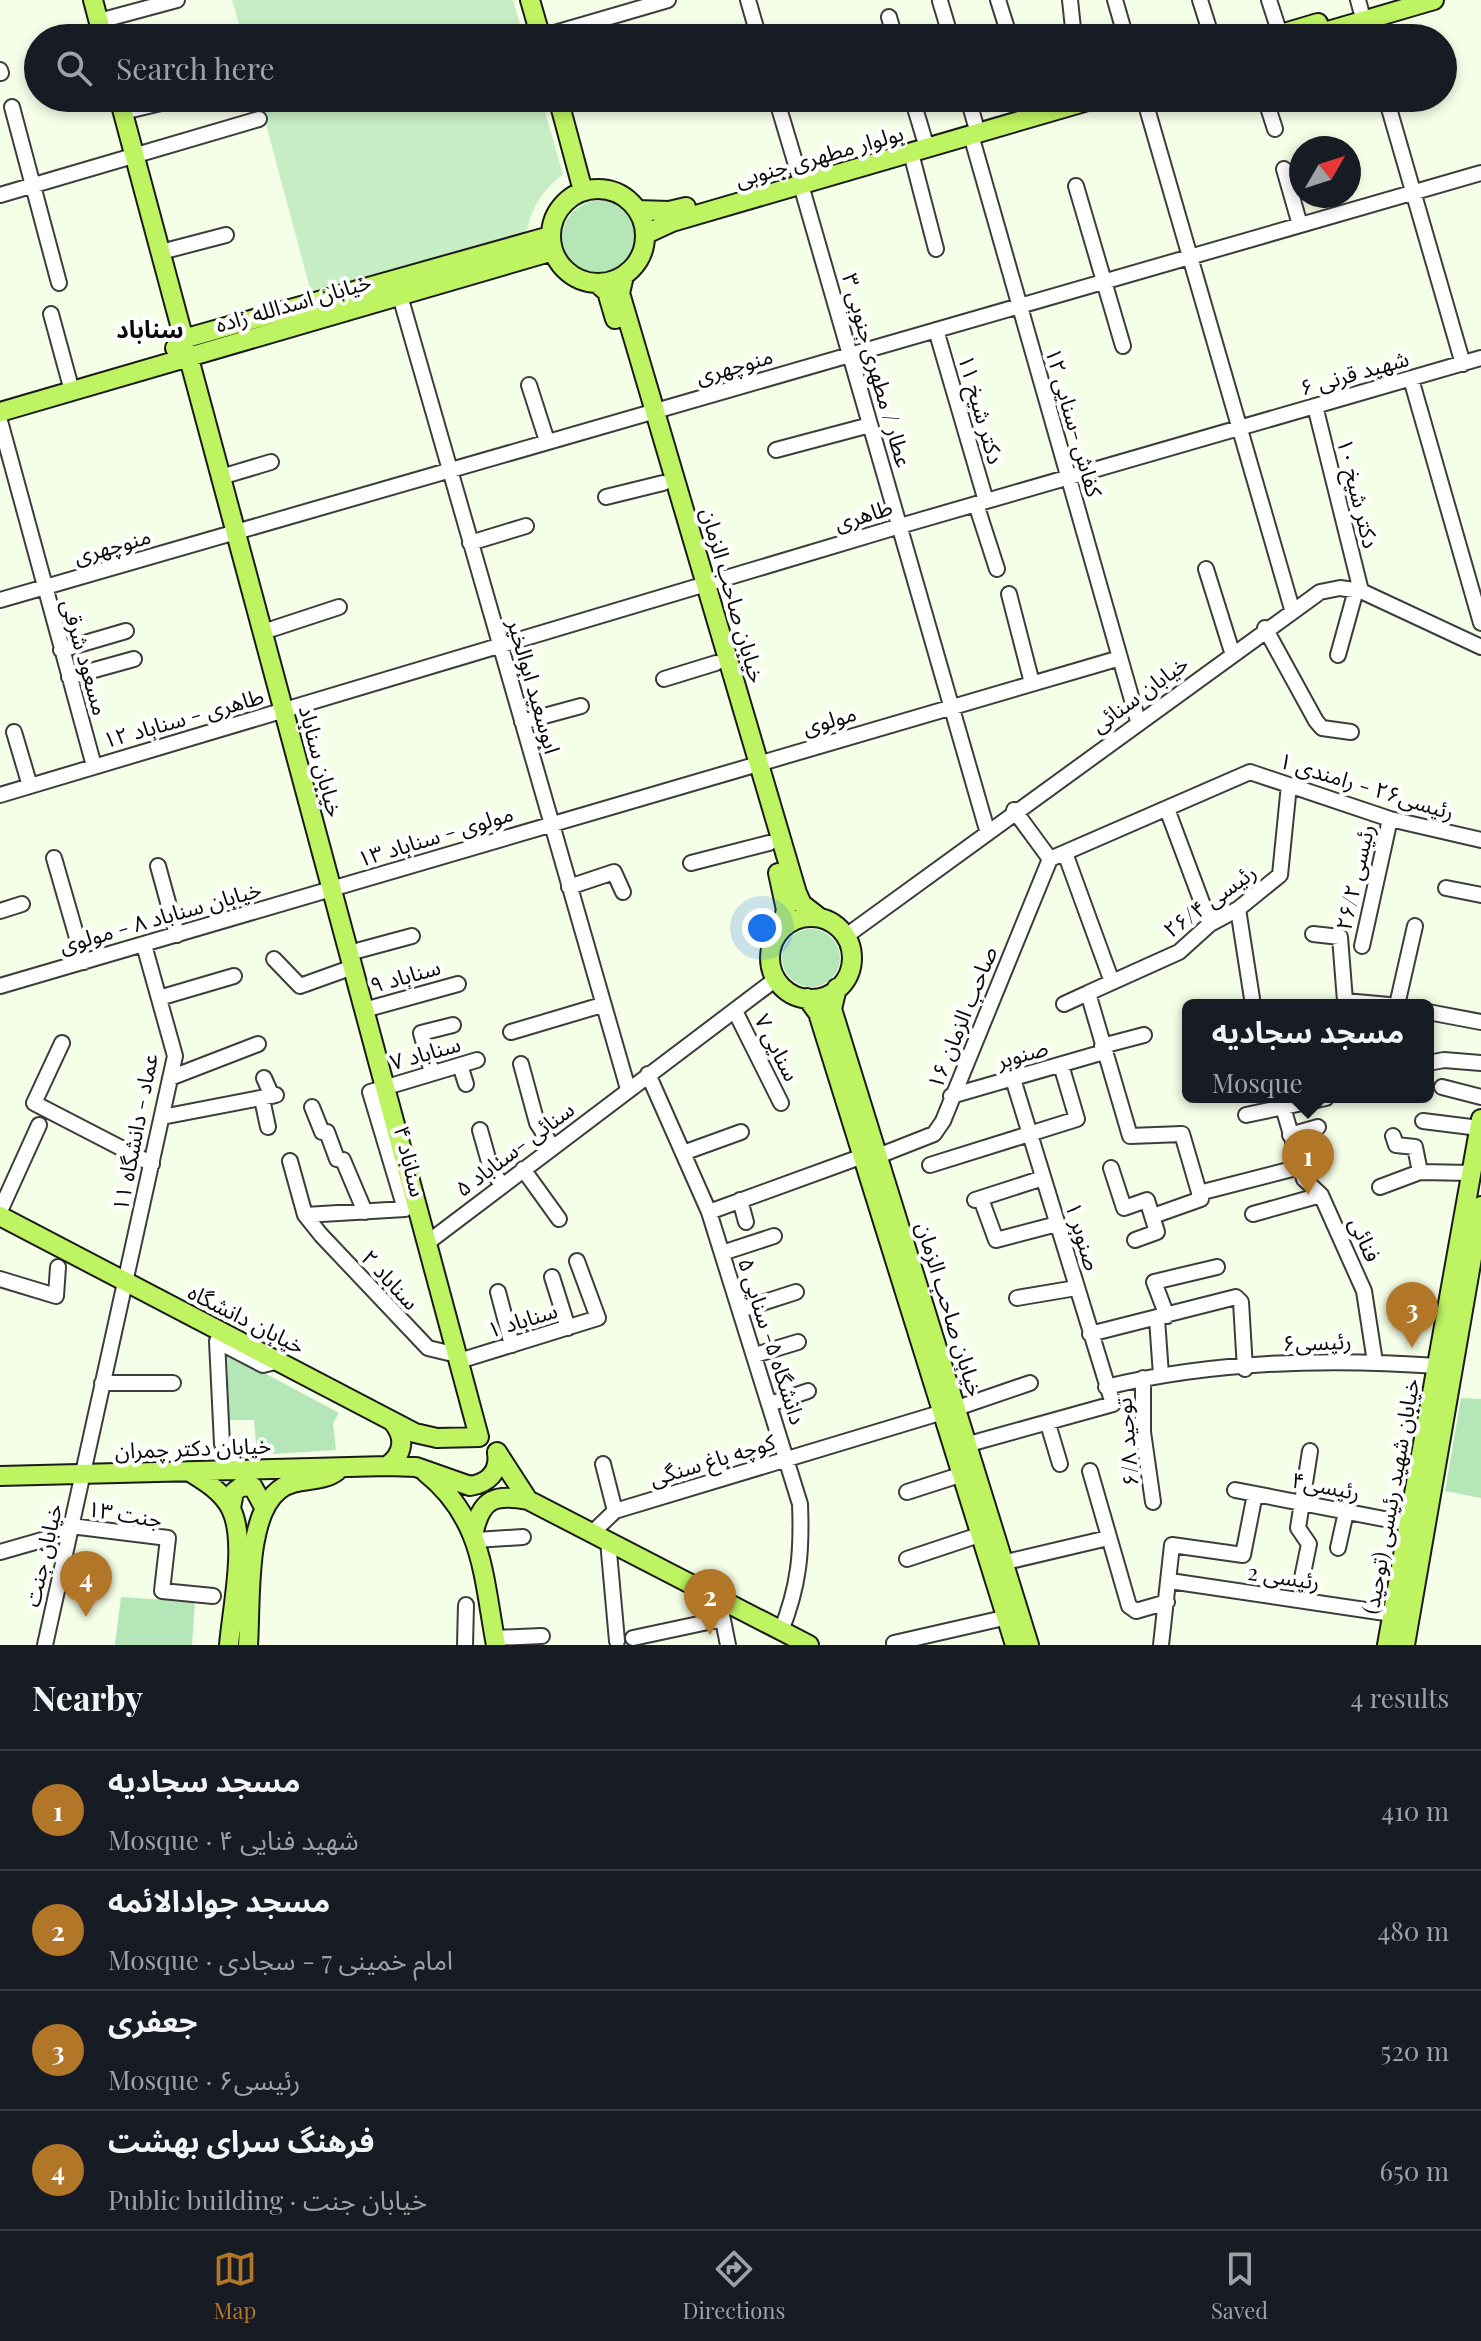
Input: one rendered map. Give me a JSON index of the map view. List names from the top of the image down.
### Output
{
  "streets": {
    "main road": [
      "بولوار مطهری جنوبی",
      "خیابان اسدالله زاده",
      "خیابان صاحب الزمان",
      "خیابان سناباد",
      "خیابان دانشگاه",
      "خیابان دکتر چمران",
      "خیابان شهید رئیسی (توحید)"
    ],
    "street": [
      "منوچهری",
      "عطار / مطهری جنوبی ۳",
      "شهید قرنی ۶",
      "دکتر شیخ ۱۱",
      "کفاش -سنایی ۱۲",
      "دکتر شیخ ۱۰",
      "طاهری",
      "مسعود شرقی",
      "ابوسعید ابوالخیر",
      "خیابان سنائی",
      "طاهری - سناباد ۱۲",
      "مولوی",
      "رئیسی۲۶ - رامندی ۱",
      "مولوی - سناباد ۱۳",
      "رئیسی ۲۶/۲",
      "رئیسی ۲۶/۴",
      "خیابان سناباد ۸ - مولوی",
      "سناباد ۹",
      "صاحب الزمان ۱۶",
      "سنایی ۷",
      "سناباد ۷",
      "صنوبر",
      "عماد - دانشگاه ۱۱",
      "سنائی -سناباد ۵",
      "سناباد ۴",
      "صنوبر ۱",
      "فنائی",
      "سناباد ۲",
      "سناباد ۱",
      "دانشگاه ۵- سنایی ۵",
      "رئیسی۶",
      "توحید ۶/۸",
      "کوچه باغ سنگی",
      "رئیسی۴",
      "جنت ۱۳",
      "خیابان جنت",
      "رئیسی 2"
    ]
  },
  "crossings": [
    ["بولوار مطهری جنوبی", "خیابان اسدالله زاده"],
    ["بولوار مطهری جنوبی", "عطار / مطهری جنوبی ۳"],
    ["بولوار مطهری جنوبی", "کفاش -سنایی ۱۲"],
    ["بولوار مطهری جنوبی", "خیابان صاحب الزمان"],
    ["خیابان اسدالله زاده", "خیابان صاحب الزمان"],
    ["خیابان اسدالله زاده", "ابوسعید ابوالخیر"],
    ["خیابان اسدالله زاده", "خیابان سناباد"],
    ["منوچهری", "عطار / مطهری جنوبی ۳"],
    ["منوچهری", "دکتر شیخ ۱۱"],
    ["منوچهری", "کفاش -سنایی ۱۲"],
    ["منوچهری", "خیابان صاحب الزمان"],
    ["منوچهری", "مسعود شرقی"],
    ["منوچهری", "ابوسعید ابوالخیر"],
    ["منوچهری", "خیابان سناباد"],
    ["عطار / مطهری جنوبی ۳", "طاهری"],
    ["عطار / مطهری جنوبی ۳", "خیابان سنائی"],
    ["عطار / مطهری جنوبی ۳", "مولوی"],
    ["شهید قرنی ۶", "دکتر شیخ ۱۰"],
    ["شهید قرنی ۶", "طاهری"],
    ["دکتر شیخ ۱۱", "طاهری"],
    ["کفاش -سنایی ۱۲", "طاهری"],
    ["کفاش -سنایی ۱۲", "خیابان سنائی"],
    ["کفاش -سنایی ۱۲", "مولوی"],
    ["دکتر شیخ ۱۰", "خیابان سنائی"],
    ["طاهری", "خیابان صاحب الزمان"],
    ["طاهری", "ابوسعید ابوالخیر"],
    ["طاهری", "طاهری - سناباد ۱۲"],
    ["خیابان صاحب الزمان", "خیابان سنائی"],
    ["خیابان صاحب الزمان", "مولوی"],
    ["خیابان صاحب الزمان", "کوچه باغ سنگی"],
    ["مسعود شرقی", "طاهری - سناباد ۱۲"],
    ["ابوسعید ابوالخیر", "طاهری - سناباد ۱۲"],
    ["ابوسعید ابوالخیر", "مولوی"],
    ["ابوسعید ابوالخیر", "مولوی - سناباد ۱۳"],
    ["ابوسعید ابوالخیر", "سنائی -سناباد ۵"],
    ["طاهری - سناباد ۱۲", "خیابان سناباد"],
    ["مولوی", "مولوی - سناباد ۱۳"],
    ["خیابان سناباد", "مولوی - سناباد ۱۳"],
    ["خیابان سناباد", "خیابان سناباد ۸ - مولوی"],
    ["خیابان سناباد", "سناباد ۹"],
    ["خیابان سناباد", "سناباد ۷"],
    ["خیابان سناباد", "سنائی -سناباد ۵"],
    ["خیابان سناباد", "سناباد ۴"],
    ["خیابان سناباد", "سناباد ۲"],
    ["خیابان سناباد", "خیابان دانشگاه"],
    ["خیابان سناباد", "سناباد ۱"],
    ["رئیسی۲۶ - رامندی ۱", "رئیسی ۲۶/۲"],
    ["رئیسی۲۶ - رامندی ۱", "رئیسی ۲۶/۴"],
    ["رئیسی۲۶ - رامندی ۱", "صاحب الزمان ۱۶"],
    ["مولوی - سناباد ۱۳", "خیابان سناباد ۸ - مولوی"],
    ["خیابان سناباد ۸ - مولوی", "عماد - دانشگاه ۱۱"],
    ["صاحب الزمان ۱۶", "صنوبر"],
    ["صاحب الزمان ۱۶", "دانشگاه ۵- سنایی ۵"],
    ["سناباد ۷", "سناباد ۴"],
    ["صنوبر", "صنوبر ۱"],
    ["عماد - دانشگاه ۱۱", "خیابان دانشگاه"],
    ["عماد - دانشگاه ۱۱", "خیابان جنت"],
    ["سناباد ۴", "سناباد ۲"],
    ["صنوبر ۱", "رئیسی۶"],
    ["فنائی", "رئیسی۶"],
    ["سناباد ۲", "سناباد ۱"],
    ["دانشگاه ۵- سنایی ۵", "کوچه باغ سنگی"],
    ["رئیسی۶", "توحید ۶/۸"],
    ["رئیسی۶", "خیابان شهید رئیسی (توحید)"],
    ["خیابان دکتر چمران", "خیابان جنت"],
    ["رئیسی۴", "خیابان شهید رئیسی (توحید)"],
    ["خیابان شهید رئیسی (توحید)", "رئیسی 2"],
    ["جنت ۱۳", "خیابان جنت"]
  ],
  "districts": ["سناباد"],
  "north": "top right",
  "page": {
    "search": "Search here",
    "popup": ["مسجد سجادیه", "Mosque"],
    "pins": [
      "1",
      "3",
      "4",
      "2"
    ],
    "heading": ["Nearby", "4 results"],
    "list": [
      {
        "mark": "1",
        "name": "مسجد سجادیه",
        "note": "Mosque · شهید فنایی ۴",
        "value": "410 m"
      },
      {
        "mark": "2",
        "name": "مسجد جوادالائمه",
        "note": "Mosque · امام خمینی 7 - سجادی",
        "value": "480 m"
      },
      {
        "mark": "3",
        "name": "جعفری",
        "note": "Mosque · رئیسی۶",
        "value": "520 m"
      },
      {
        "mark": "4",
        "name": "فرهنگ سرای بهشت",
        "note": "Public building · خیابان جنت",
        "value": "650 m"
      }
    ],
    "nav": ["Map", "Directions", "Saved"]
  }
}
